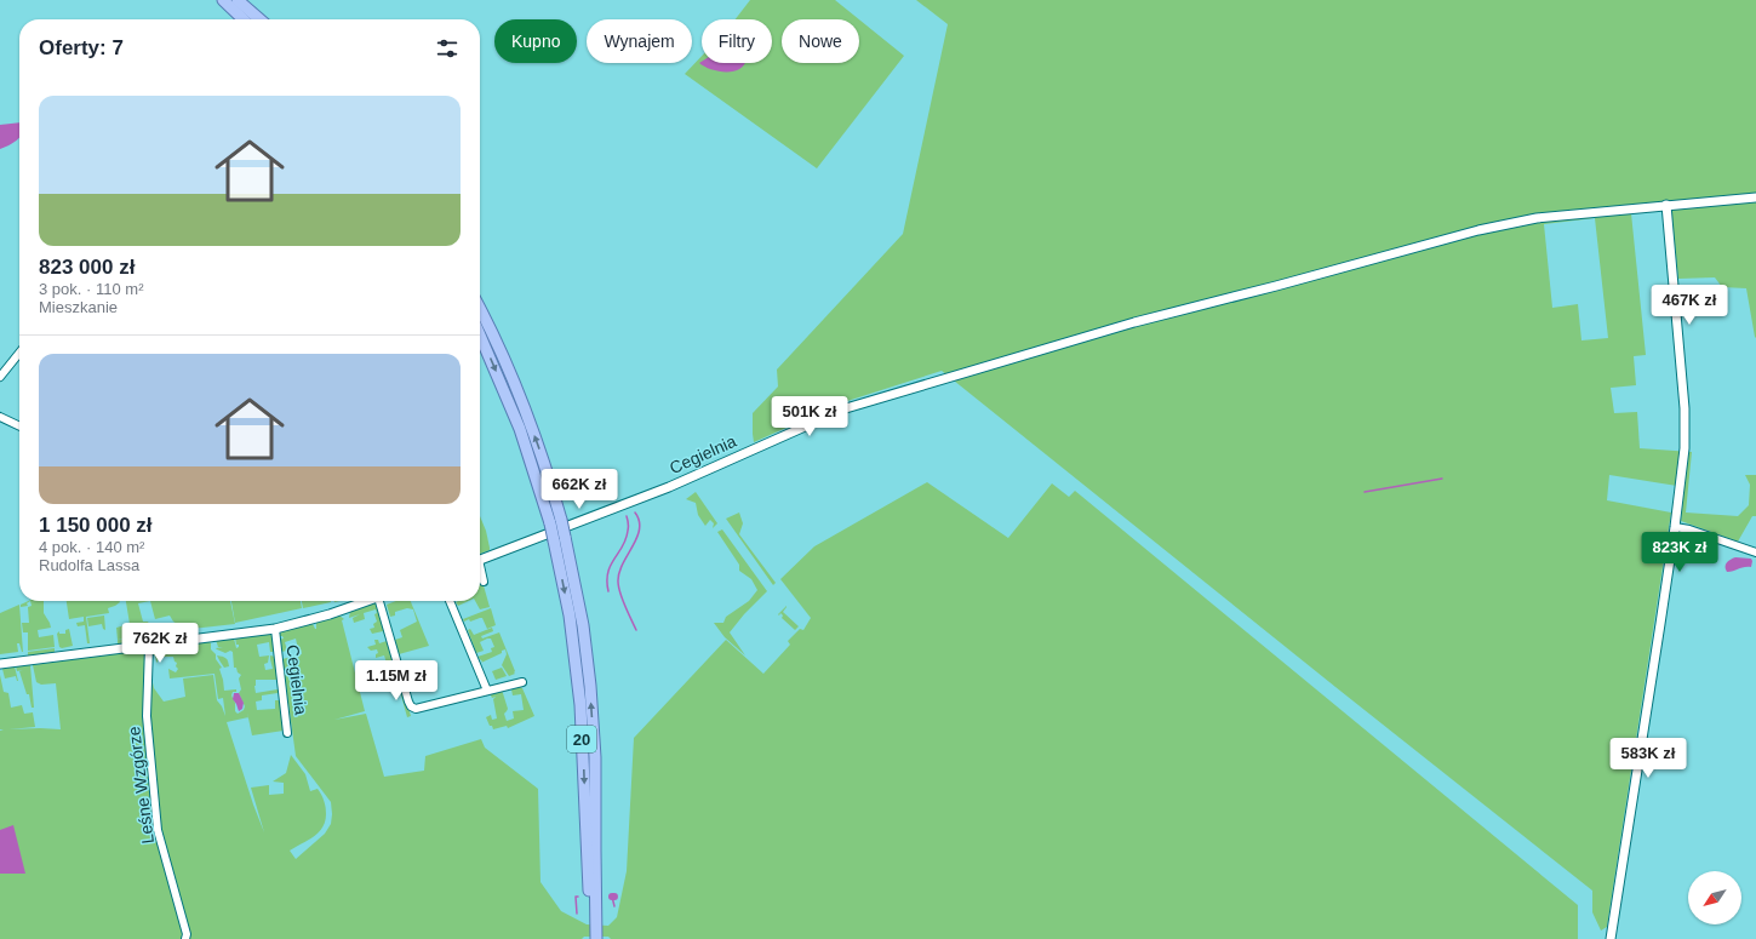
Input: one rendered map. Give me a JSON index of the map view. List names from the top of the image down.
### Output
{
  "streets": {
    "main road": ["20"],
    "street": ["Cegielnia", "Leśne Wzgórze"]
  },
  "crossings": [
    ["Cegielnia", "Leśne Wzgórze"]
  ],
  "north": "bottom left",
  "page": {
    "chip": [
      "Kupno",
      "Wynajem",
      "Filtry",
      "Nowe"
    ],
    "heading": "Oferty: 7",
    "list": [
      {
        "name": "823 000 zł",
        "note": "3 pok. · 110 m² · Mieszkanie"
      },
      {
        "name": "1 150 000 zł",
        "note": "4 pok. · 140 m² · Rudolfa Lassa"
      }
    ],
    "price": [
      "467K zł",
      "501K zł",
      "662K zł",
      "823K zł",
      "762K zł",
      "1.15M zł",
      "583K zł"
    ]
  }
}
